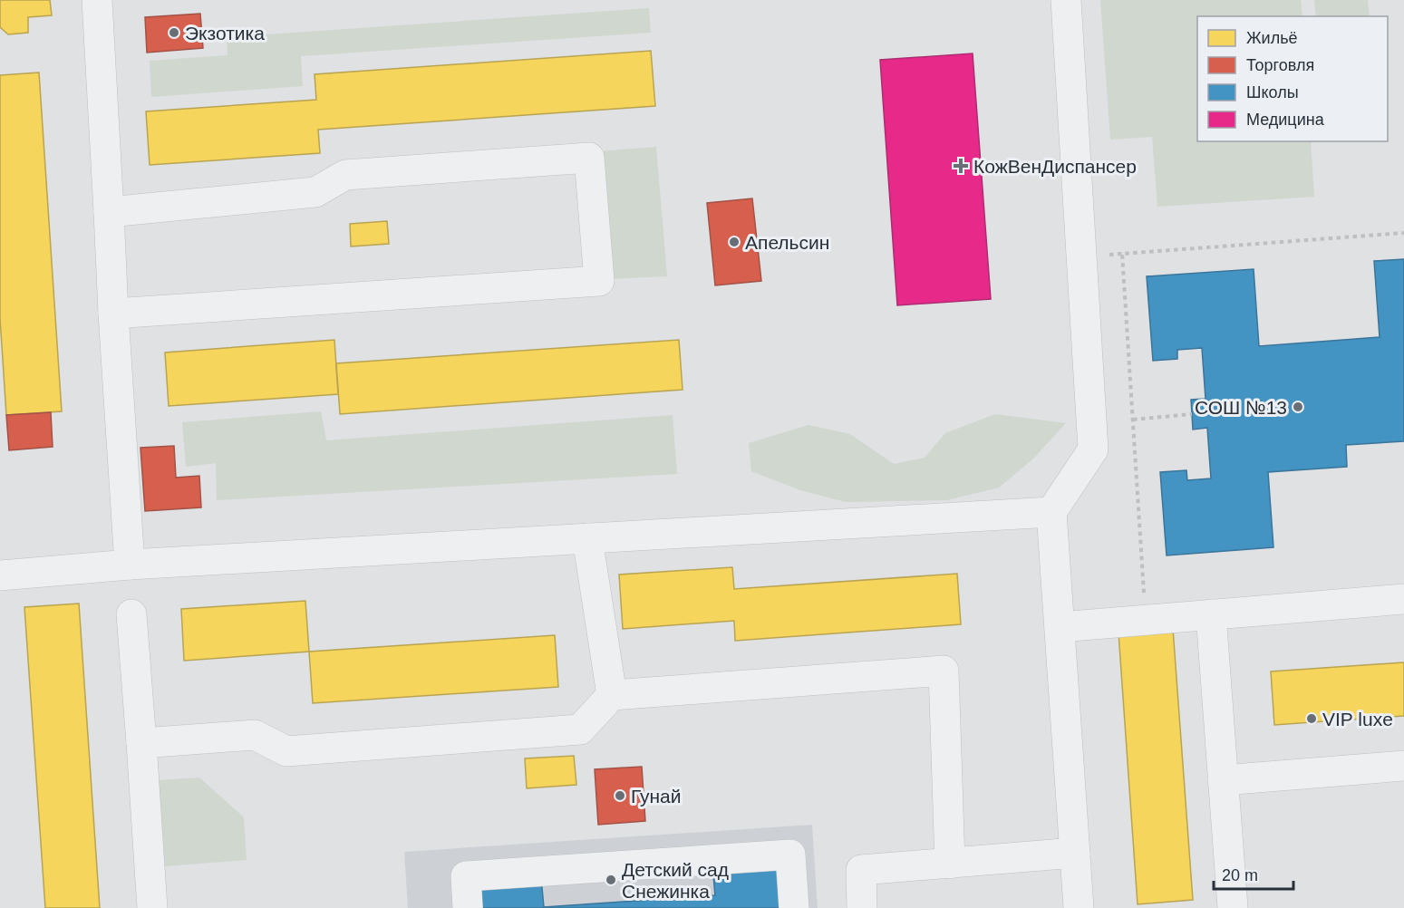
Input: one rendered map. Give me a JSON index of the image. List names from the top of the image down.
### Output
{
  "places": {
    "other": [
      "Экзотика",
      "Апельсин",
      "СОШ №13",
      "VIP luxe",
      "Гунай",
      "Детский сад Снежинка"
    ],
    "health": ["КожВенДиспансер"]
  },
  "legend": [
    "Жильё",
    "Торговля",
    "Школы",
    "Медицина"
  ],
  "scale_bar": "20 m"
}
